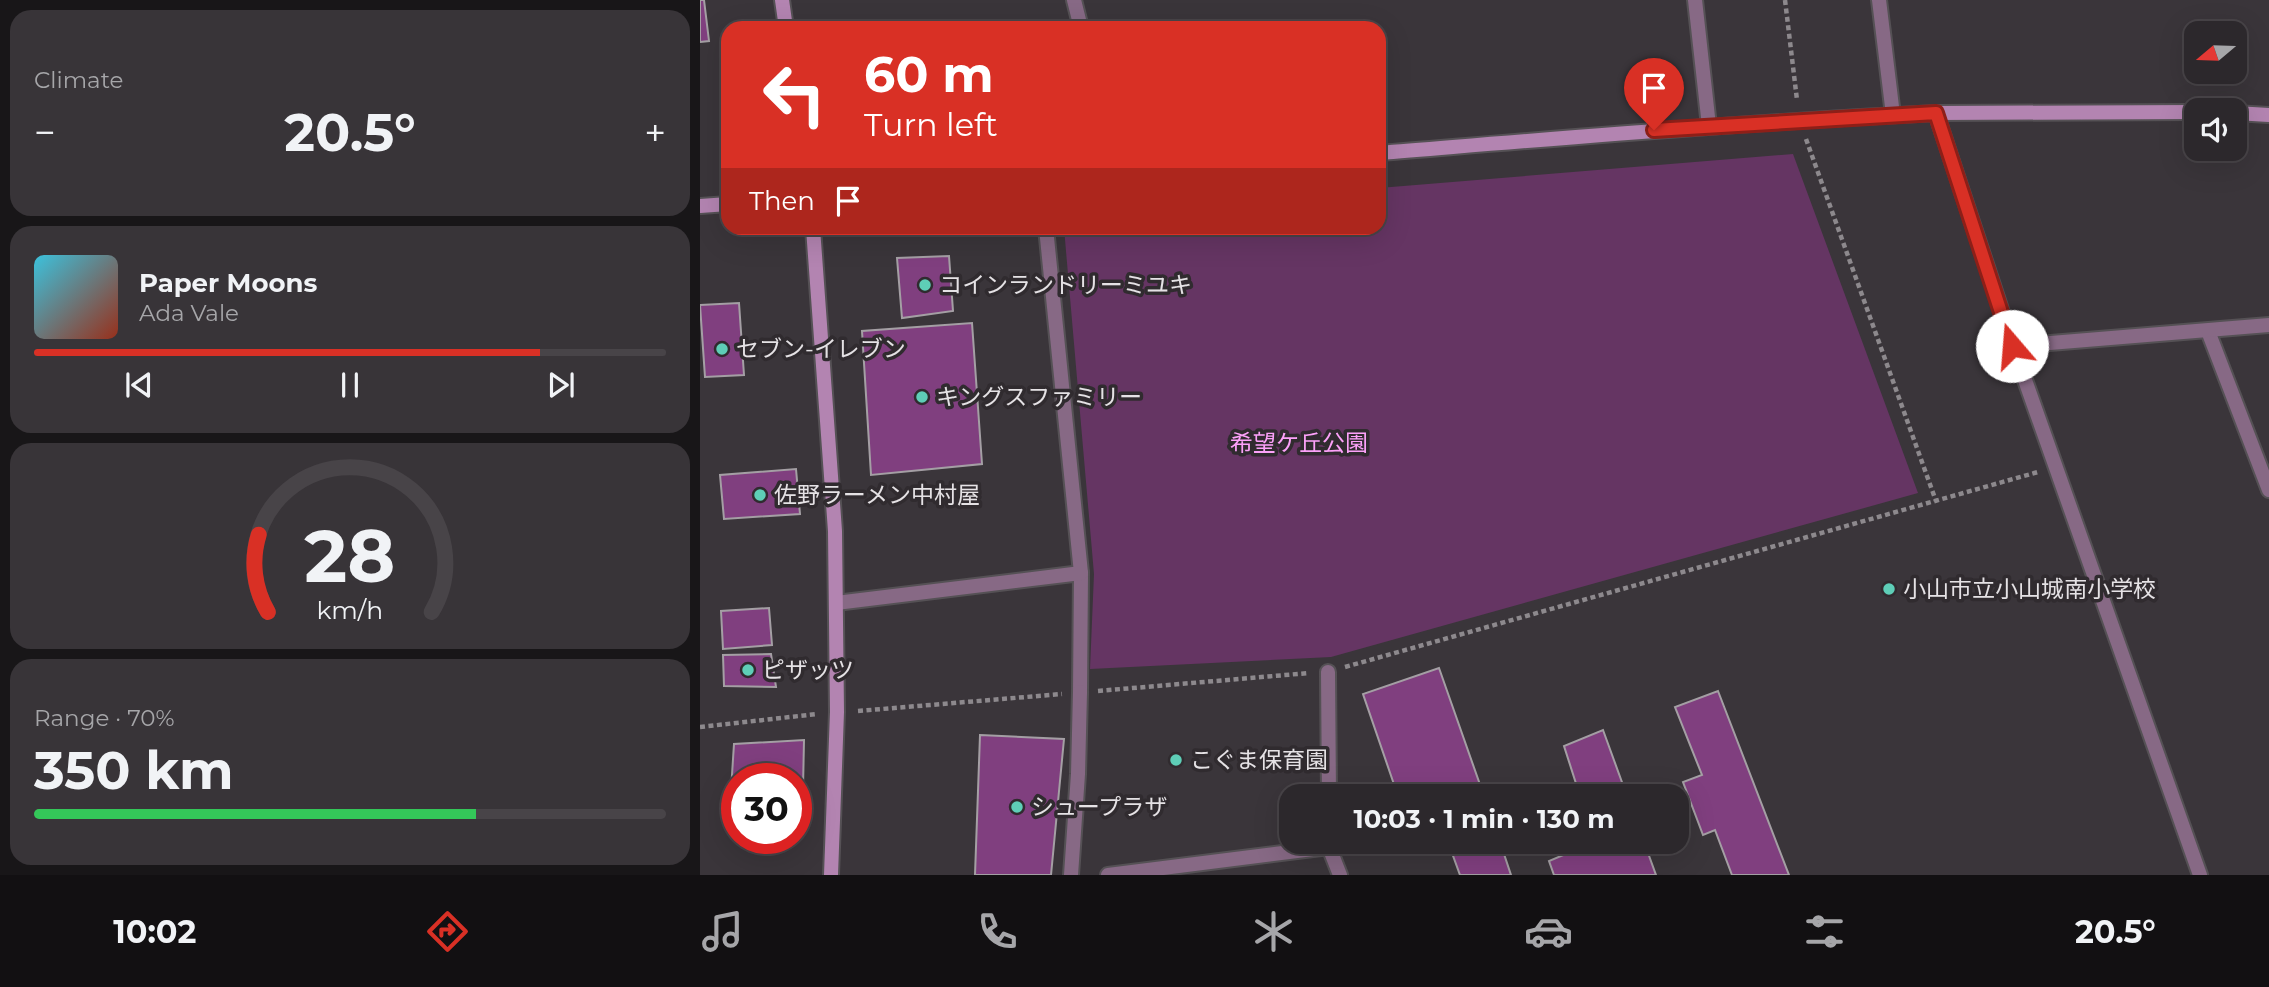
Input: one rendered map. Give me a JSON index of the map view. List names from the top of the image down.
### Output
{
  "parks": ["希望ケ丘公園"],
  "places": [
    "コインランドリーミユキ",
    "セブン-イレブン",
    "キングスファミリー",
    "佐野ラーメン中村屋",
    "小山市立小山城南小学校",
    "ピザッツ",
    "こぐま保育園",
    "シュープラザ"
  ],
  "north": "left",
  "page": {
    "tile": [
      "Climate",
      ["Range · 70%", "350 km"]
    ],
    "turn": ["60 m", "Turn left"],
    "heat": ["−", "20.5°", "+"],
    "then": "Then",
    "song": ["Paper Moons", "Ada Vale"],
    "limit": "30",
    "trip": "10:03 · 1 min · 130 m",
    "tabs": ["10:02", "20.5°"],
    "gauge": ["28", "km/h"]
  }
}
